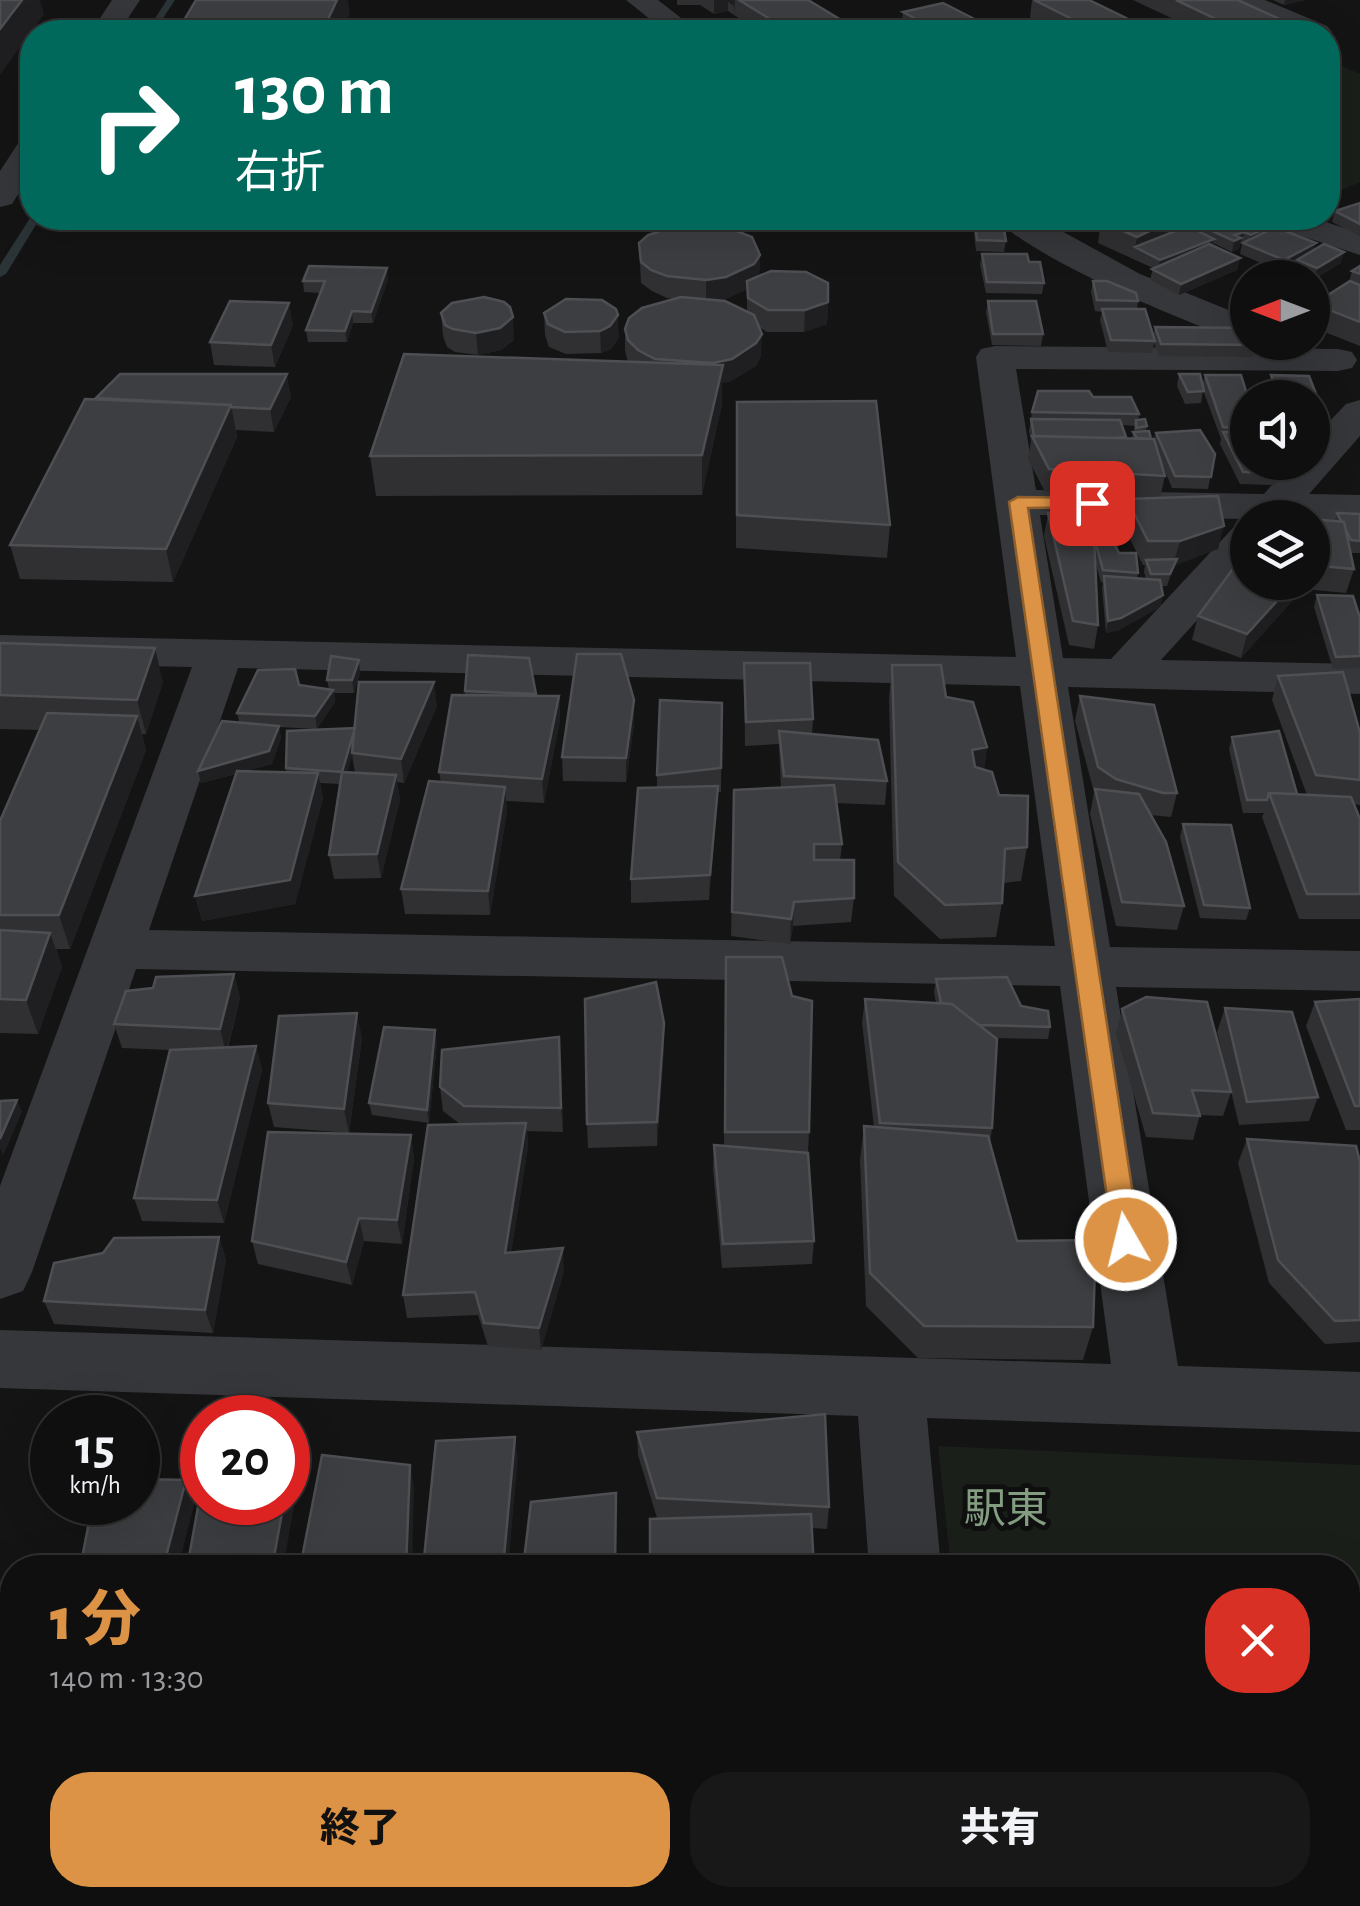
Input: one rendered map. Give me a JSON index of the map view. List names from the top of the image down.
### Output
{
  "parks": ["駅東"],
  "north": "left",
  "page": {
    "turn": ["130 m", "右折"],
    "speed": "15 km/h",
    "limit": "20",
    "heading": ["1 分", "140 m · 13:30"],
    "buttons": ["終了", "共有"]
  }
}
